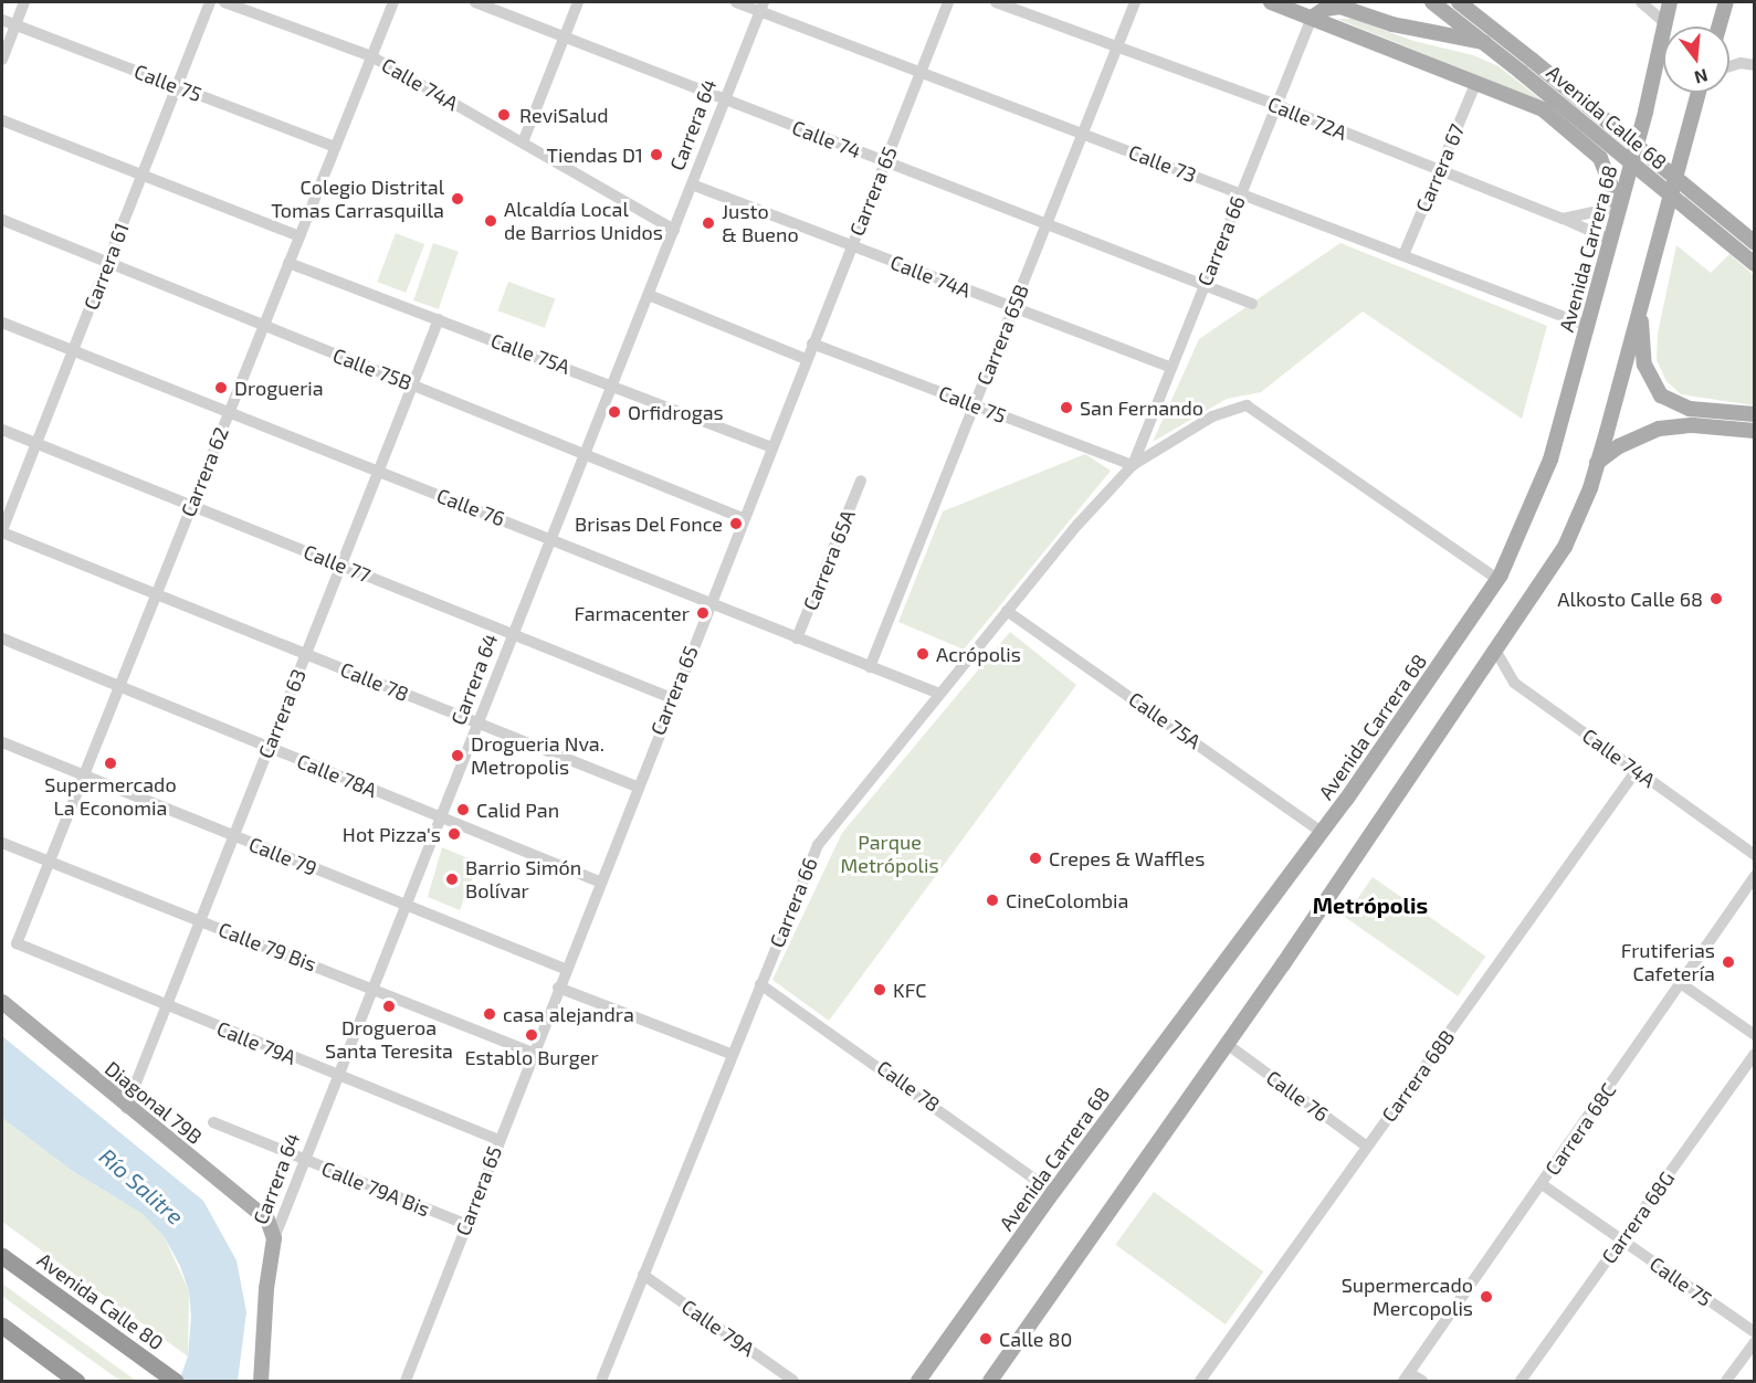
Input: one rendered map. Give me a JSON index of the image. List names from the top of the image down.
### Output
{
  "streets": {
    "highway": ["Avenida Calle 80"],
    "main road": [
      "Avenida Calle 68",
      "Carrera 64",
      "Avenida Carrera 68",
      "Diagonal 79B"
    ],
    "street": [
      "Calle 75",
      "Calle 74A",
      "Calle 72A",
      "Calle 74",
      "Calle 73",
      "Carrera 67",
      "Carrera 65",
      "Carrera 66",
      "Carrera 61",
      "Carrera 65B",
      "Calle 75A",
      "Calle 75B",
      "Carrera 62",
      "Calle 76",
      "Carrera 65A",
      "Calle 77",
      "Calle 78",
      "Carrera 63",
      "Calle 78A",
      "Calle 79",
      "Calle 79 Bis",
      "Calle 79A",
      "Carrera 68B",
      "Carrera 68C",
      "Calle 79A Bis",
      "Carrera 68G"
    ]
  },
  "crossings": [
    ["Calle 75", "Carrera 65"],
    ["Calle 75", "Carrera 66"],
    ["Calle 75", "Carrera 61"],
    ["Calle 75", "Carrera 65B"],
    ["Calle 75", "Carrera 62"],
    ["Calle 75", "Carrera 68C"],
    ["Calle 75", "Carrera 68G"],
    ["Calle 74A", "Carrera 64"],
    ["Calle 74A", "Carrera 65"],
    ["Calle 74A", "Carrera 66"],
    ["Calle 74A", "Carrera 65B"],
    ["Calle 74A", "Carrera 62"],
    ["Calle 74A", "Carrera 68B"],
    ["Calle 72A", "Carrera 67"],
    ["Calle 72A", "Carrera 66"],
    ["Calle 72A", "Avenida Carrera 68"],
    ["Calle 72A", "Carrera 65B"],
    ["Carrera 64", "Calle 74"],
    ["Carrera 64", "Calle 73"],
    ["Carrera 64", "Calle 75A"],
    ["Carrera 64", "Calle 75B"],
    ["Carrera 64", "Calle 76"],
    ["Carrera 64", "Calle 77"],
    ["Carrera 64", "Calle 78"],
    ["Carrera 64", "Calle 78A"],
    ["Carrera 64", "Calle 79"],
    ["Carrera 64", "Calle 79 Bis"],
    ["Carrera 64", "Calle 79A"],
    ["Carrera 64", "Diagonal 79B"],
    ["Carrera 64", "Calle 79A Bis"],
    ["Calle 74", "Carrera 65"],
    ["Calle 74", "Carrera 66"],
    ["Calle 74", "Carrera 65B"],
    ["Calle 73", "Carrera 67"],
    ["Calle 73", "Carrera 65"],
    ["Calle 73", "Carrera 66"],
    ["Calle 73", "Avenida Carrera 68"],
    ["Calle 73", "Carrera 65B"],
    ["Carrera 65", "Calle 75A"],
    ["Carrera 65", "Calle 75B"],
    ["Carrera 65", "Calle 76"],
    ["Carrera 65", "Calle 77"],
    ["Carrera 65", "Calle 78"],
    ["Carrera 65", "Calle 78A"],
    ["Carrera 65", "Calle 79"],
    ["Carrera 65", "Calle 79 Bis"],
    ["Carrera 65", "Calle 79A"],
    ["Carrera 65", "Calle 79A Bis"],
    ["Carrera 66", "Avenida Carrera 68"],
    ["Carrera 66", "Calle 75A"],
    ["Carrera 66", "Calle 76"],
    ["Carrera 66", "Calle 78"],
    ["Carrera 66", "Calle 79A"],
    ["Avenida Carrera 68", "Calle 75A"],
    ["Avenida Carrera 68", "Calle 78"],
    ["Carrera 61", "Calle 75B"],
    ["Carrera 61", "Calle 76"],
    ["Carrera 61", "Calle 77"],
    ["Carrera 61", "Calle 78"],
    ["Carrera 65B", "Calle 76"],
    ["Calle 75A", "Carrera 62"],
    ["Calle 75A", "Carrera 63"],
    ["Calle 75B", "Carrera 62"],
    ["Calle 75B", "Carrera 63"],
    ["Carrera 62", "Calle 76"],
    ["Carrera 62", "Calle 77"],
    ["Carrera 62", "Calle 78"],
    ["Carrera 62", "Calle 78A"],
    ["Carrera 62", "Calle 79"],
    ["Carrera 62", "Calle 79 Bis"],
    ["Carrera 62", "Calle 79A"],
    ["Calle 76", "Carrera 65A"],
    ["Calle 76", "Carrera 63"],
    ["Calle 76", "Carrera 68B"],
    ["Calle 77", "Carrera 63"],
    ["Calle 78", "Carrera 63"],
    ["Carrera 63", "Calle 78A"],
    ["Carrera 63", "Calle 79"],
    ["Carrera 63", "Calle 79 Bis"],
    ["Carrera 63", "Calle 79A"],
    ["Carrera 63", "Diagonal 79B"]
  ],
  "districts": ["Metrópolis"],
  "water": ["Río Salitre"],
  "parks": ["Parque Metrópolis"],
  "places": [
    "ReviSalud",
    "Tiendas D1",
    "Colegio Distrital Tomas Carrasquilla",
    "Alcaldía Local de Barrios Unidos",
    "Justo & Bueno",
    "Drogueria",
    "San Fernando",
    "Orfidrogas",
    "Brisas Del Fonce",
    "Alkosto Calle 68",
    "Farmacenter",
    "Acrópolis",
    "Drogueria Nva. Metropolis",
    "Supermercado La Economia",
    "Calid Pan",
    "Hot Pizza's",
    "Crepes & Waffles",
    "Barrio Simón Bolívar",
    "CineColombia",
    "Frutiferias Cafetería",
    "KFC",
    "Drogueroa Santa Teresita",
    "casa alejandra",
    "Establo Burger",
    "Supermercado Mercopolis",
    "Calle 80"
  ],
  "north": "bottom"
}
